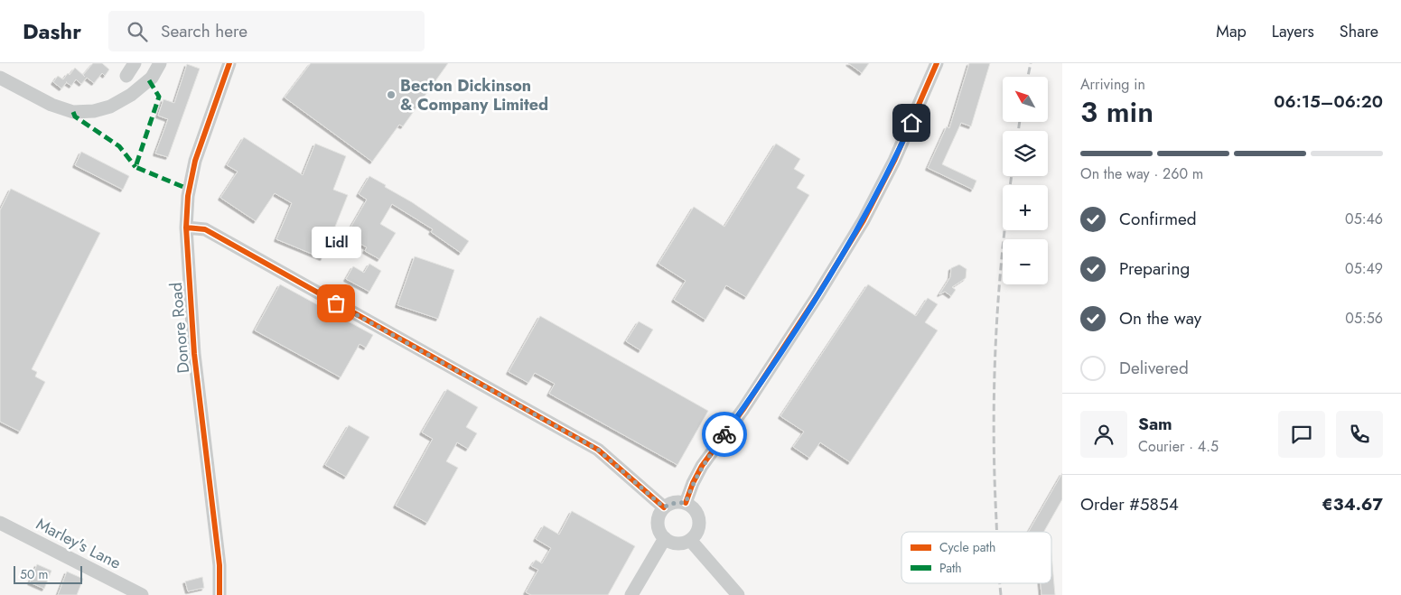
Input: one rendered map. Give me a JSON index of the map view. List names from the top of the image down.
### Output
{
  "streets": {
    "street": ["Donore Road", "Marley's Lane"]
  },
  "places": ["Becton Dickinson & Company Limited", "Lidl"],
  "legend": ["Cycle path", "Path"],
  "scale_bar": "50 m",
  "north": "top left",
  "page": {
    "header": "Dashr",
    "search": "Search here",
    "nav": ["Map", "Layers", "Share"],
    "heading": ["3 min", "Arriving in", "06:15–06:20"],
    "panel": [
      "Sam",
      "Courier · 4.5",
      "Order #5854",
      "€34.67"
    ],
    "map_buttons": ["+", "−"],
    "bar": "On the way · 260 m",
    "list": [
      ["Confirmed", "05:46"],
      ["Preparing", "05:49"],
      ["On the way", "05:56"],
      "Delivered"
    ],
    "bubble": "Lidl",
    "scale": "50 m"
  }
}
